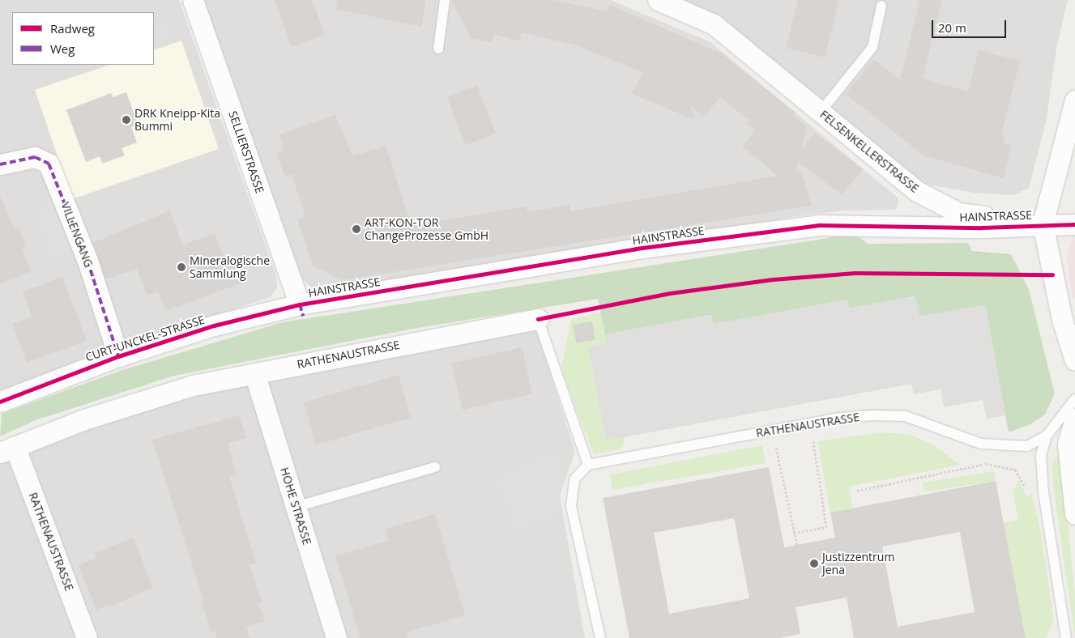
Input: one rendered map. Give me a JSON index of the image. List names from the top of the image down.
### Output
{
  "streets": {
    "street": [
      "FELSENKELLERSTRASSE",
      "SELLIERSTRASSE",
      "HAINSTRASSE",
      "VILLENGANG",
      "CURT-UNCKEL-STRASSE",
      "RATHENAUSTRASSE",
      "HOHE STRASSE"
    ]
  },
  "crossings": [
    ["FELSENKELLERSTRASSE", "HAINSTRASSE"],
    ["SELLIERSTRASSE", "HAINSTRASSE"],
    ["SELLIERSTRASSE", "CURT-UNCKEL-STRASSE"],
    ["HAINSTRASSE", "CURT-UNCKEL-STRASSE"],
    ["VILLENGANG", "CURT-UNCKEL-STRASSE"],
    ["RATHENAUSTRASSE", "HOHE STRASSE"]
  ],
  "places": [
    "DRK Kneipp-Kita Bummi",
    "ART-KON-TOR ChangeProzesse GmbH",
    "Mineralogische Sammlung",
    "Justizzentrum Jena"
  ],
  "legend": ["Radweg", "Weg"],
  "scale_bar": "20 m"
}
